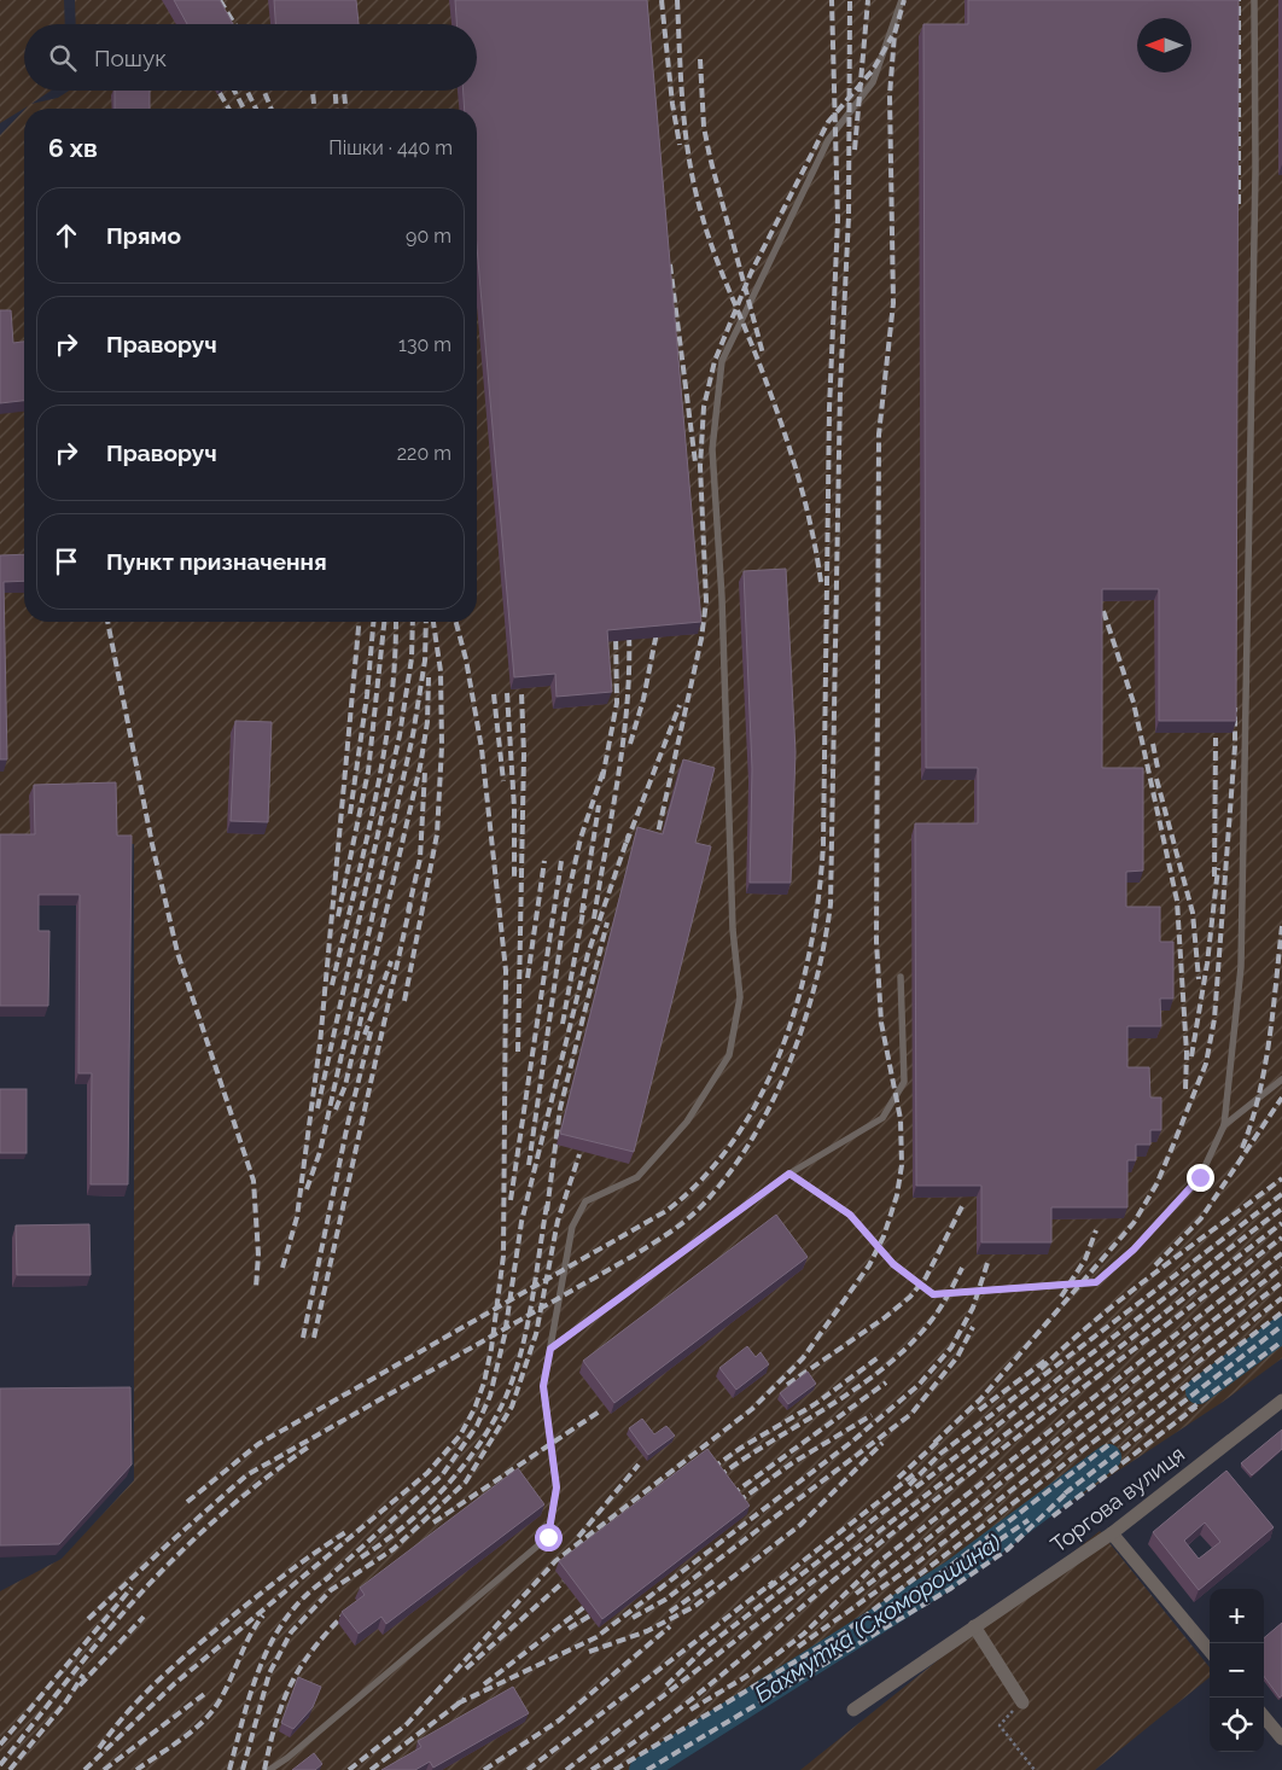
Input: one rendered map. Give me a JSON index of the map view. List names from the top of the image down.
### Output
{
  "streets": {
    "street": ["Торгова вулиця"]
  },
  "water": ["Бахмутка (Скоморошина)"],
  "north": "left",
  "page": {
    "search": "Пошук",
    "heading": ["6 хв", "Пішки · 440 m"],
    "list": [
      ["Прямо", "90 m"],
      ["Праворуч", "130 m"],
      ["Праворуч", "220 m"],
      "Пункт призначення"
    ],
    "map_buttons": ["+", "−"]
  }
}
